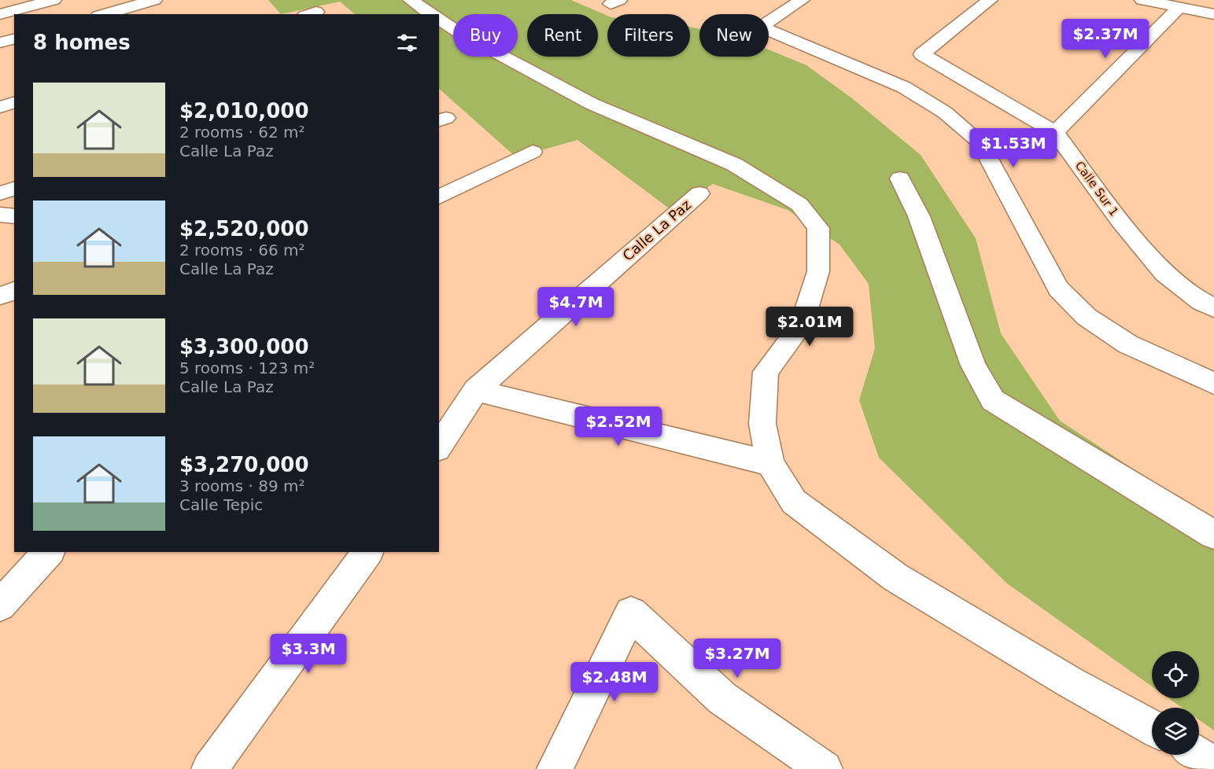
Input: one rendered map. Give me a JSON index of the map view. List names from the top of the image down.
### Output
{
  "streets": {
    "street": ["Calle Sur 1", "Calle La Paz"]
  },
  "page": {
    "chip": [
      "Buy",
      "Rent",
      "Filters",
      "New"
    ],
    "heading": "8 homes",
    "price": [
      "$2.37M",
      "$1.53M",
      "$4.7M",
      "$2.01M",
      "$2.52M",
      "$3.3M",
      "$3.27M",
      "$2.48M"
    ],
    "list": [
      {
        "name": "$2,010,000",
        "note": "2 rooms · 62 m² · Calle La Paz"
      },
      {
        "name": "$2,520,000",
        "note": "2 rooms · 66 m² · Calle La Paz"
      },
      {
        "name": "$3,300,000",
        "note": "5 rooms · 123 m² · Calle La Paz"
      },
      {
        "name": "$3,270,000",
        "note": "3 rooms · 89 m² · Calle Tepic"
      }
    ]
  }
}
